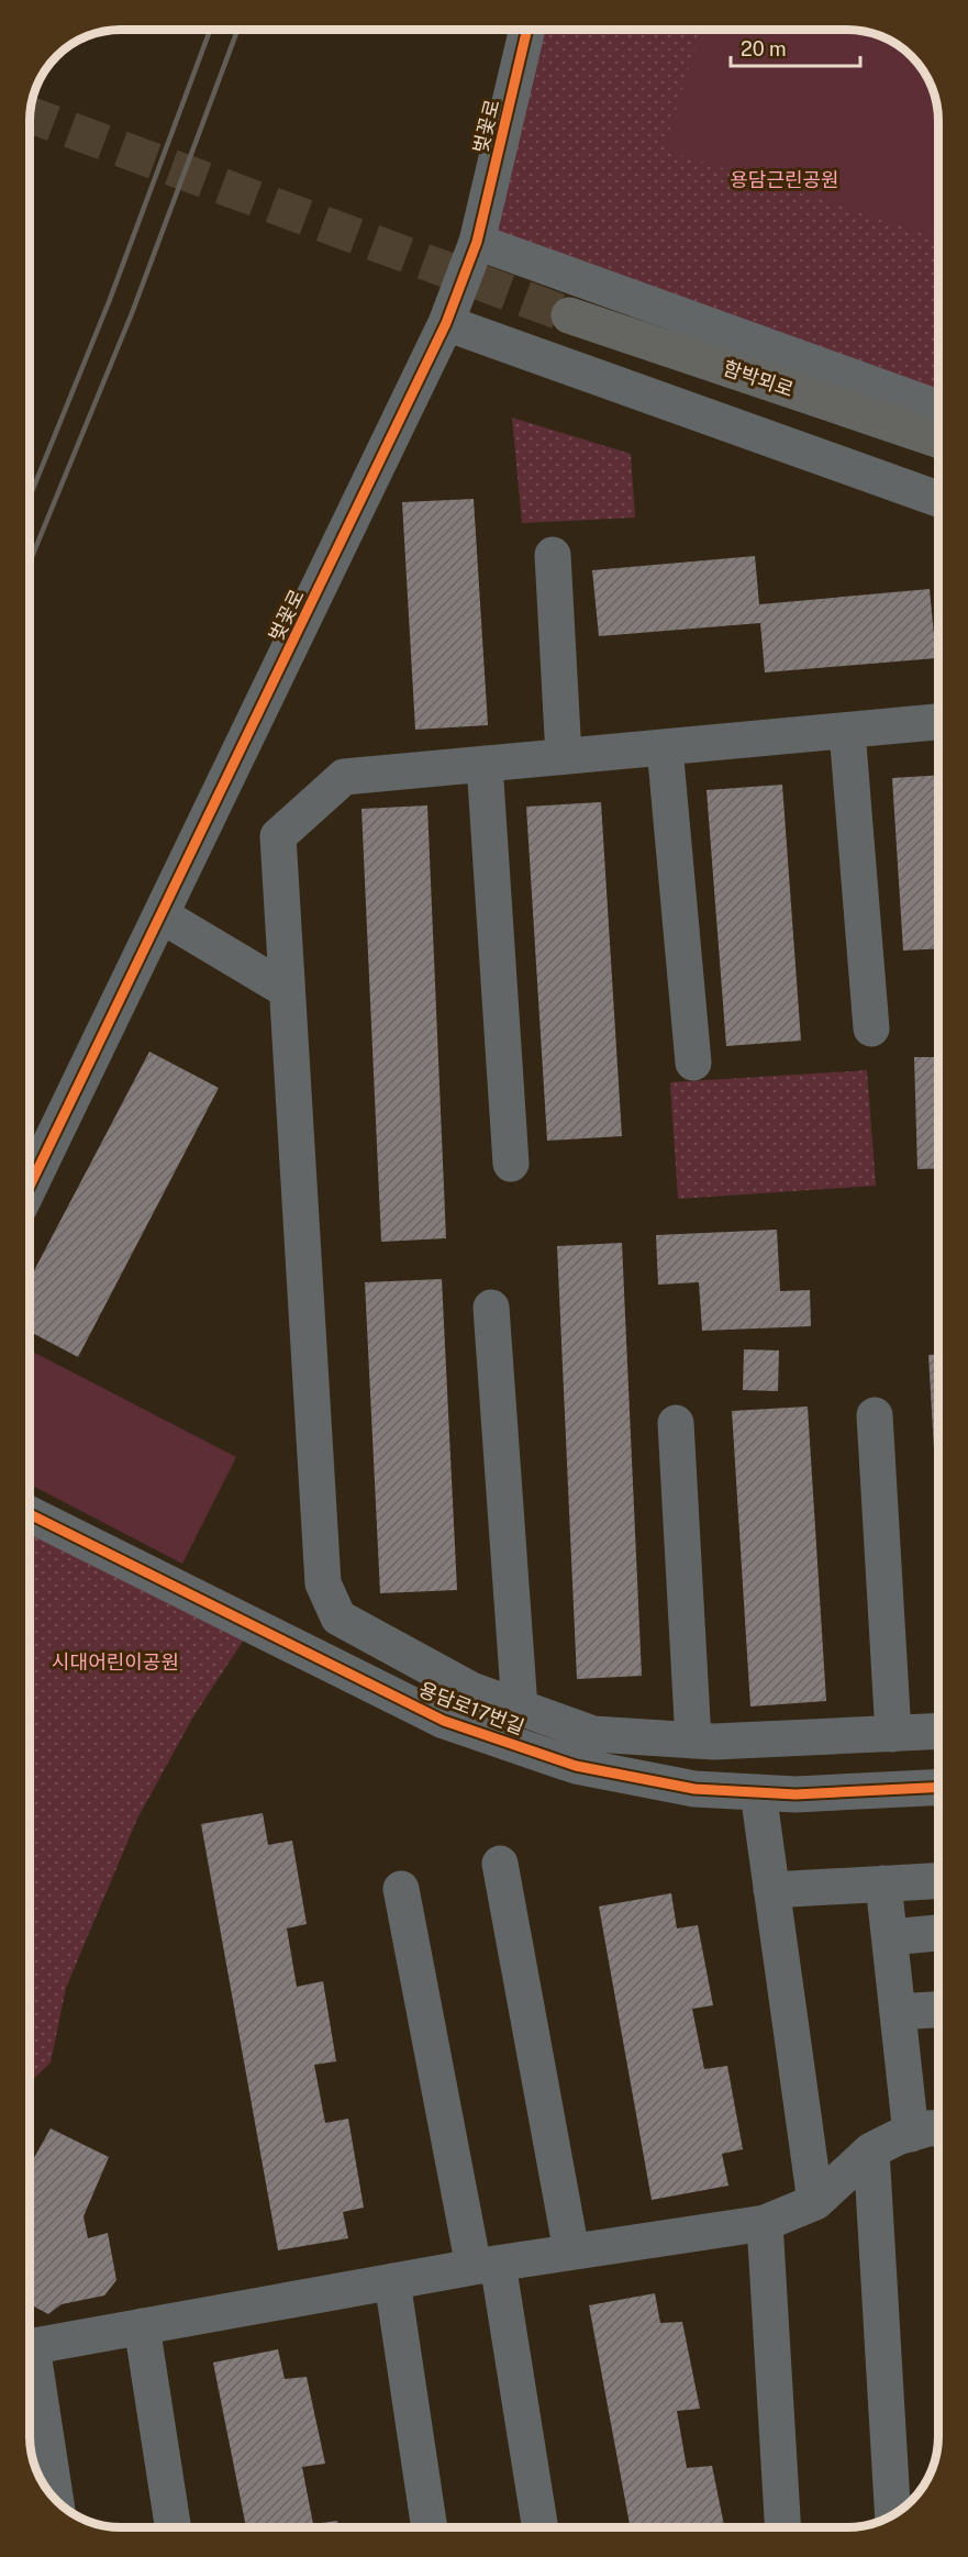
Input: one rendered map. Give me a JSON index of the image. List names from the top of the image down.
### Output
{
  "streets": {
    "main road": ["함박뫼로"],
    "street": ["벚꽃로", "용담로17번길"]
  },
  "parks": ["용담근린공원", "시대어린이공원"],
  "scale_bar": "20 m"
}
